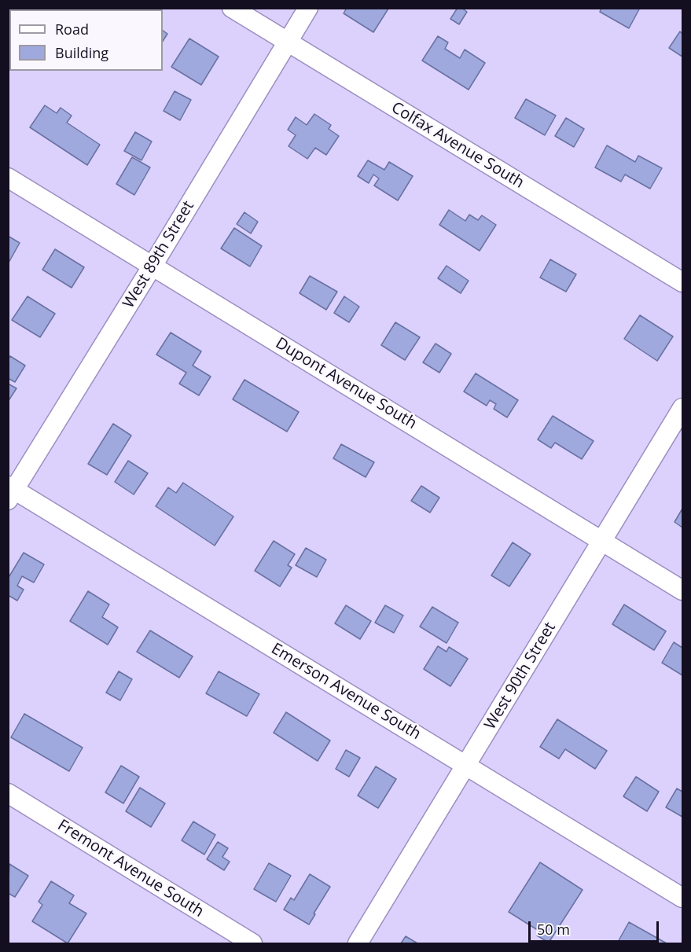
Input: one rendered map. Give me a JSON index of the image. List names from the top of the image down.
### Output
{
  "streets": {
    "street": [
      "Colfax Avenue South",
      "West 89th Street",
      "Dupont Avenue South",
      "West 90th Street",
      "Emerson Avenue South",
      "Fremont Avenue South"
    ]
  },
  "crossings": [
    ["Colfax Avenue South", "West 89th Street"],
    ["West 89th Street", "Dupont Avenue South"],
    ["West 89th Street", "Emerson Avenue South"],
    ["Dupont Avenue South", "West 90th Street"],
    ["West 90th Street", "Emerson Avenue South"]
  ],
  "legend": ["Road", "Building"],
  "scale_bar": "50 m"
}
